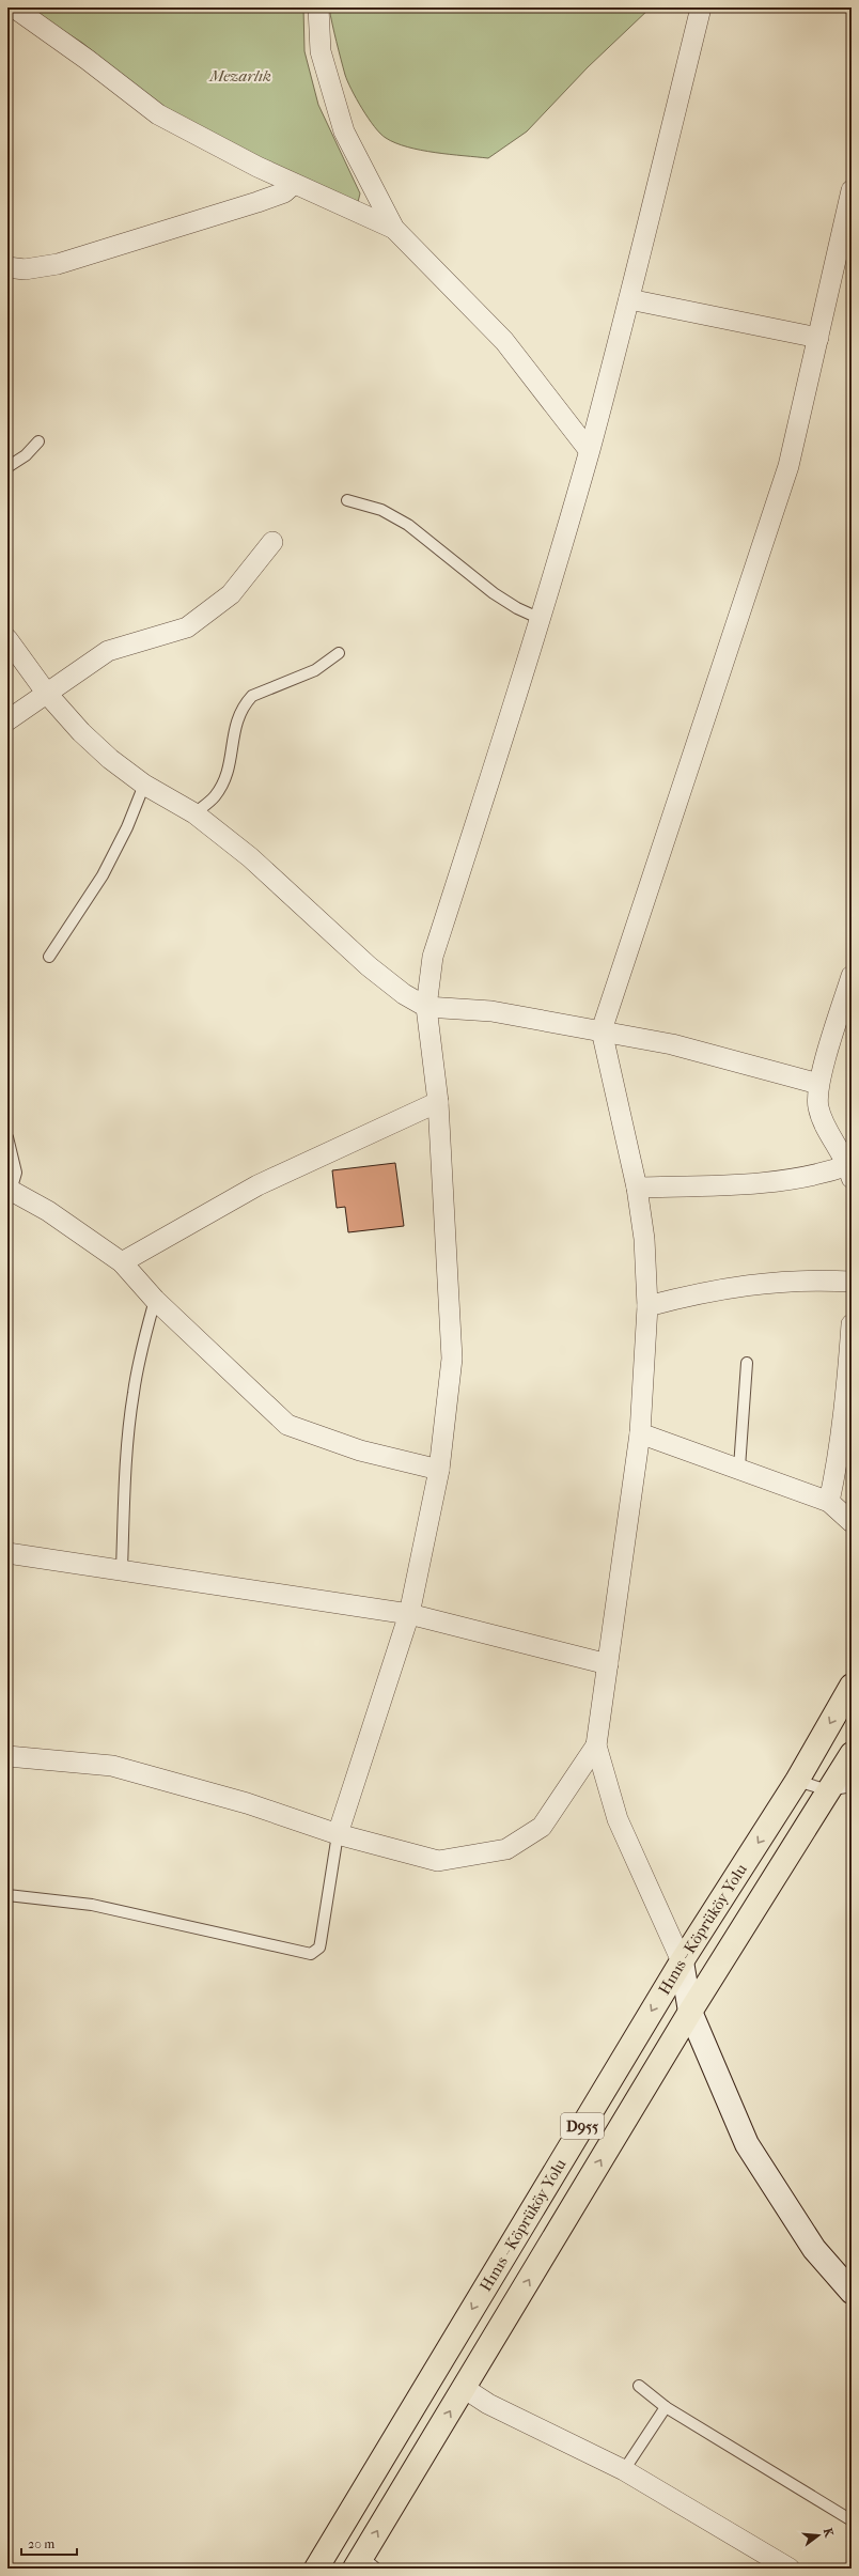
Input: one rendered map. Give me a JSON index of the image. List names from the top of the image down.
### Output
{
  "streets": {
    "main road": ["Hınıs - Köprüköy Yolu", "D955"]
  },
  "parks": ["Mezarlık"],
  "scale_bar": "20 m",
  "north": "right"
}
